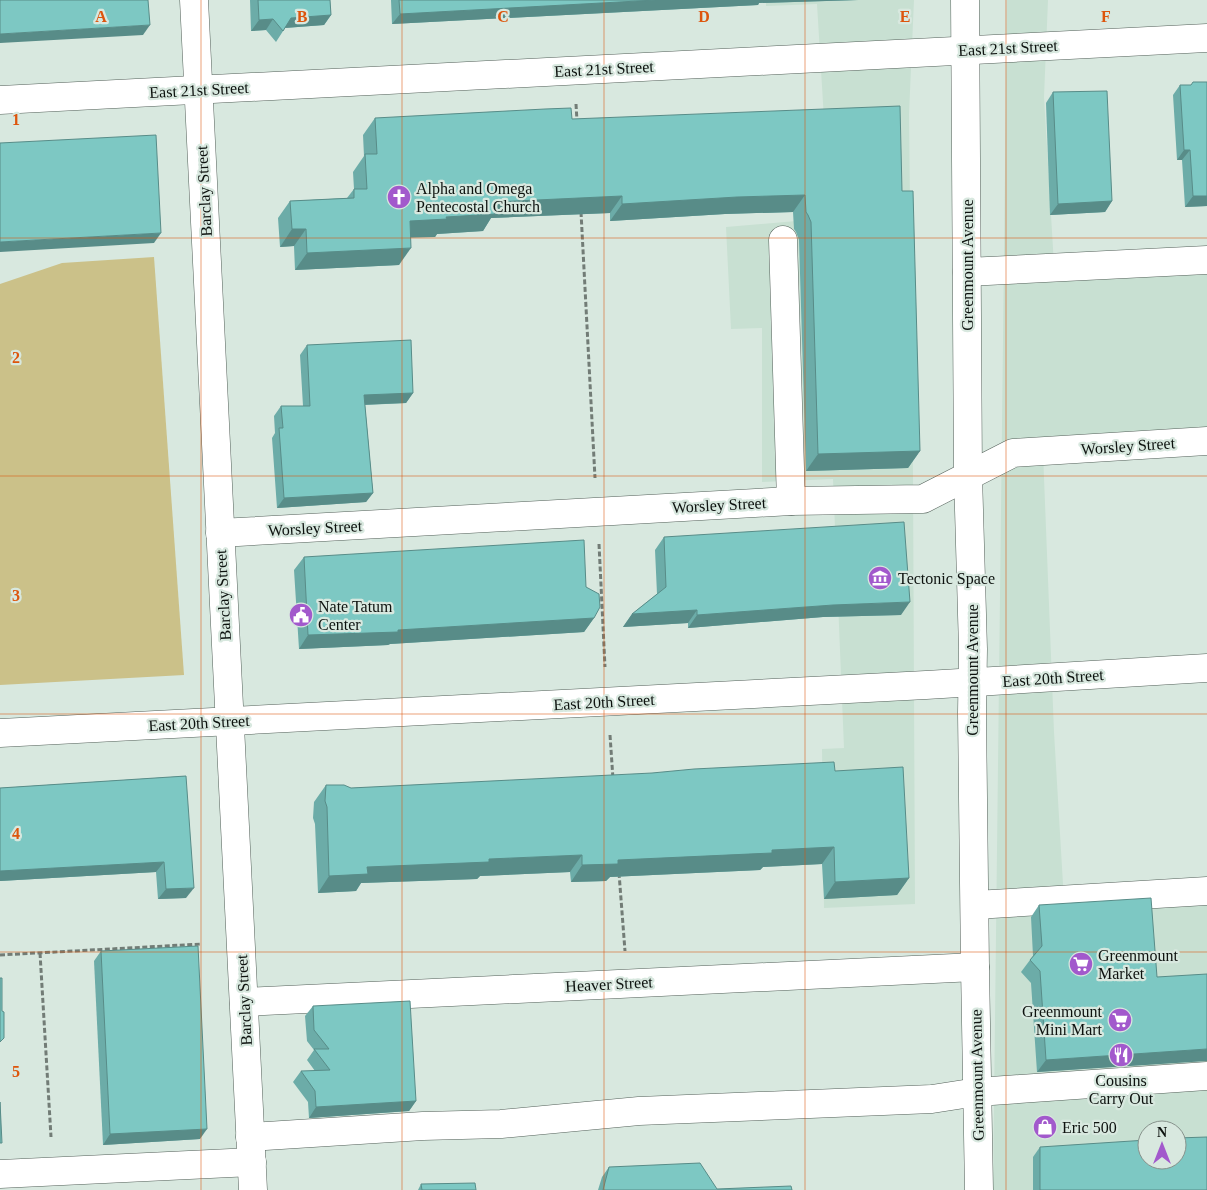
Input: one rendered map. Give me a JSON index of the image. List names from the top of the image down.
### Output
{
  "streets": {
    "street": [
      "East 21st Street",
      "Barclay Street",
      "Greenmount Avenue",
      "Worsley Street",
      "East 20th Street",
      "Heaver Street"
    ]
  },
  "crossings": [
    ["East 21st Street", "Barclay Street"],
    ["East 21st Street", "Greenmount Avenue"],
    ["Barclay Street", "Worsley Street"],
    ["Barclay Street", "East 20th Street"],
    ["Barclay Street", "Heaver Street"],
    ["Greenmount Avenue", "Worsley Street"],
    ["Greenmount Avenue", "East 20th Street"],
    ["Greenmount Avenue", "Heaver Street"]
  ],
  "places": {
    "church": ["Alpha and Omega Pentecostal Church"],
    "museum": ["Tectonic Space"],
    "public building": ["Nate Tatum Center"],
    "supermarket": ["Greenmount Market", "Greenmount Mini Mart"],
    "restaurant": ["Cousins Carry Out"],
    "shop": ["Eric 500"]
  },
  "north": "top",
  "grid": {
    "columns": [
      "A",
      "B",
      "C",
      "D",
      "E",
      "F"
    ],
    "rows": [
      "1",
      "2",
      "3",
      "4",
      "5"
    ]
  }
}
